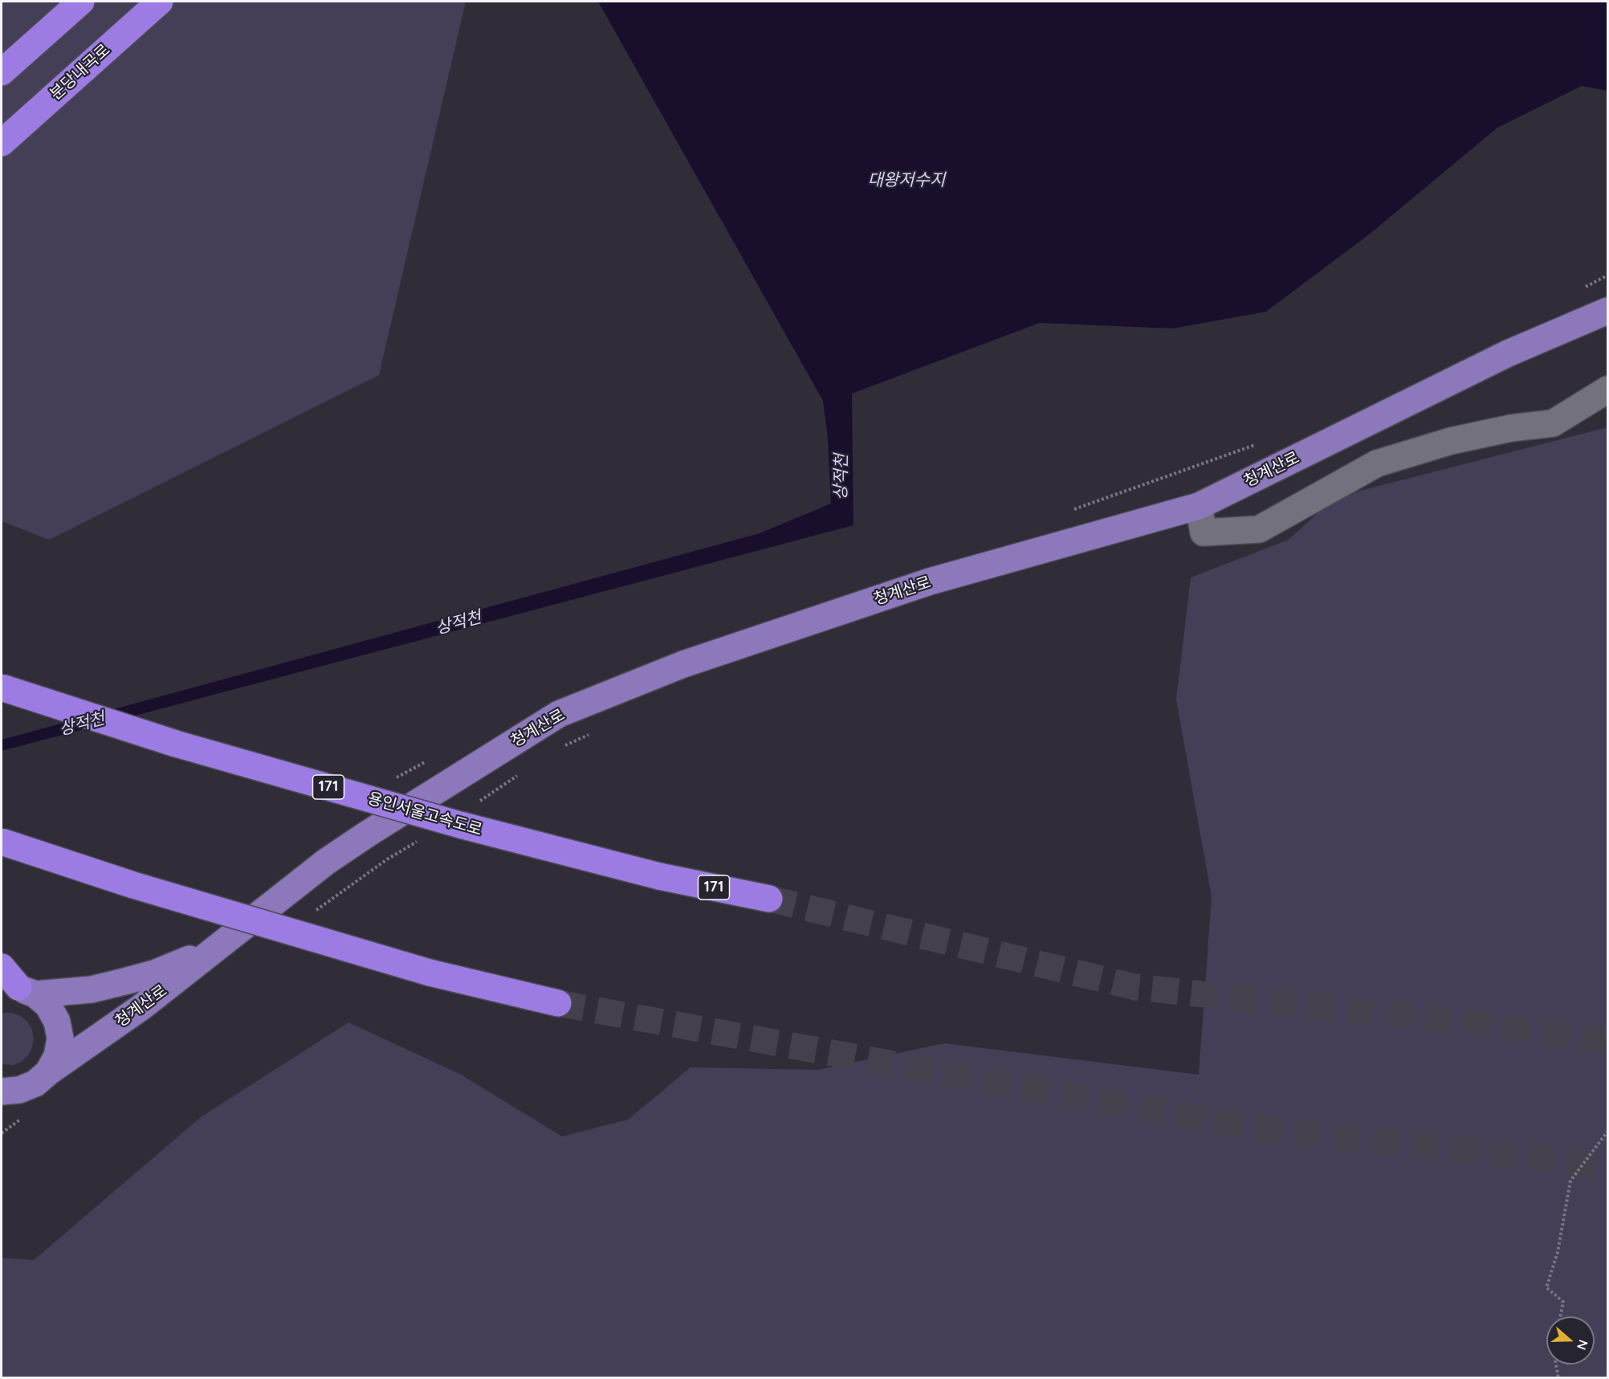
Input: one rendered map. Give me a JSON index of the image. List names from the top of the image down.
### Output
{
  "streets": {
    "highway": ["분당내곡로", "171", "용인서울고속도로"],
    "main road": ["청계산로"]
  },
  "water": ["대왕저수지", "상적천"],
  "north": "right"
}
